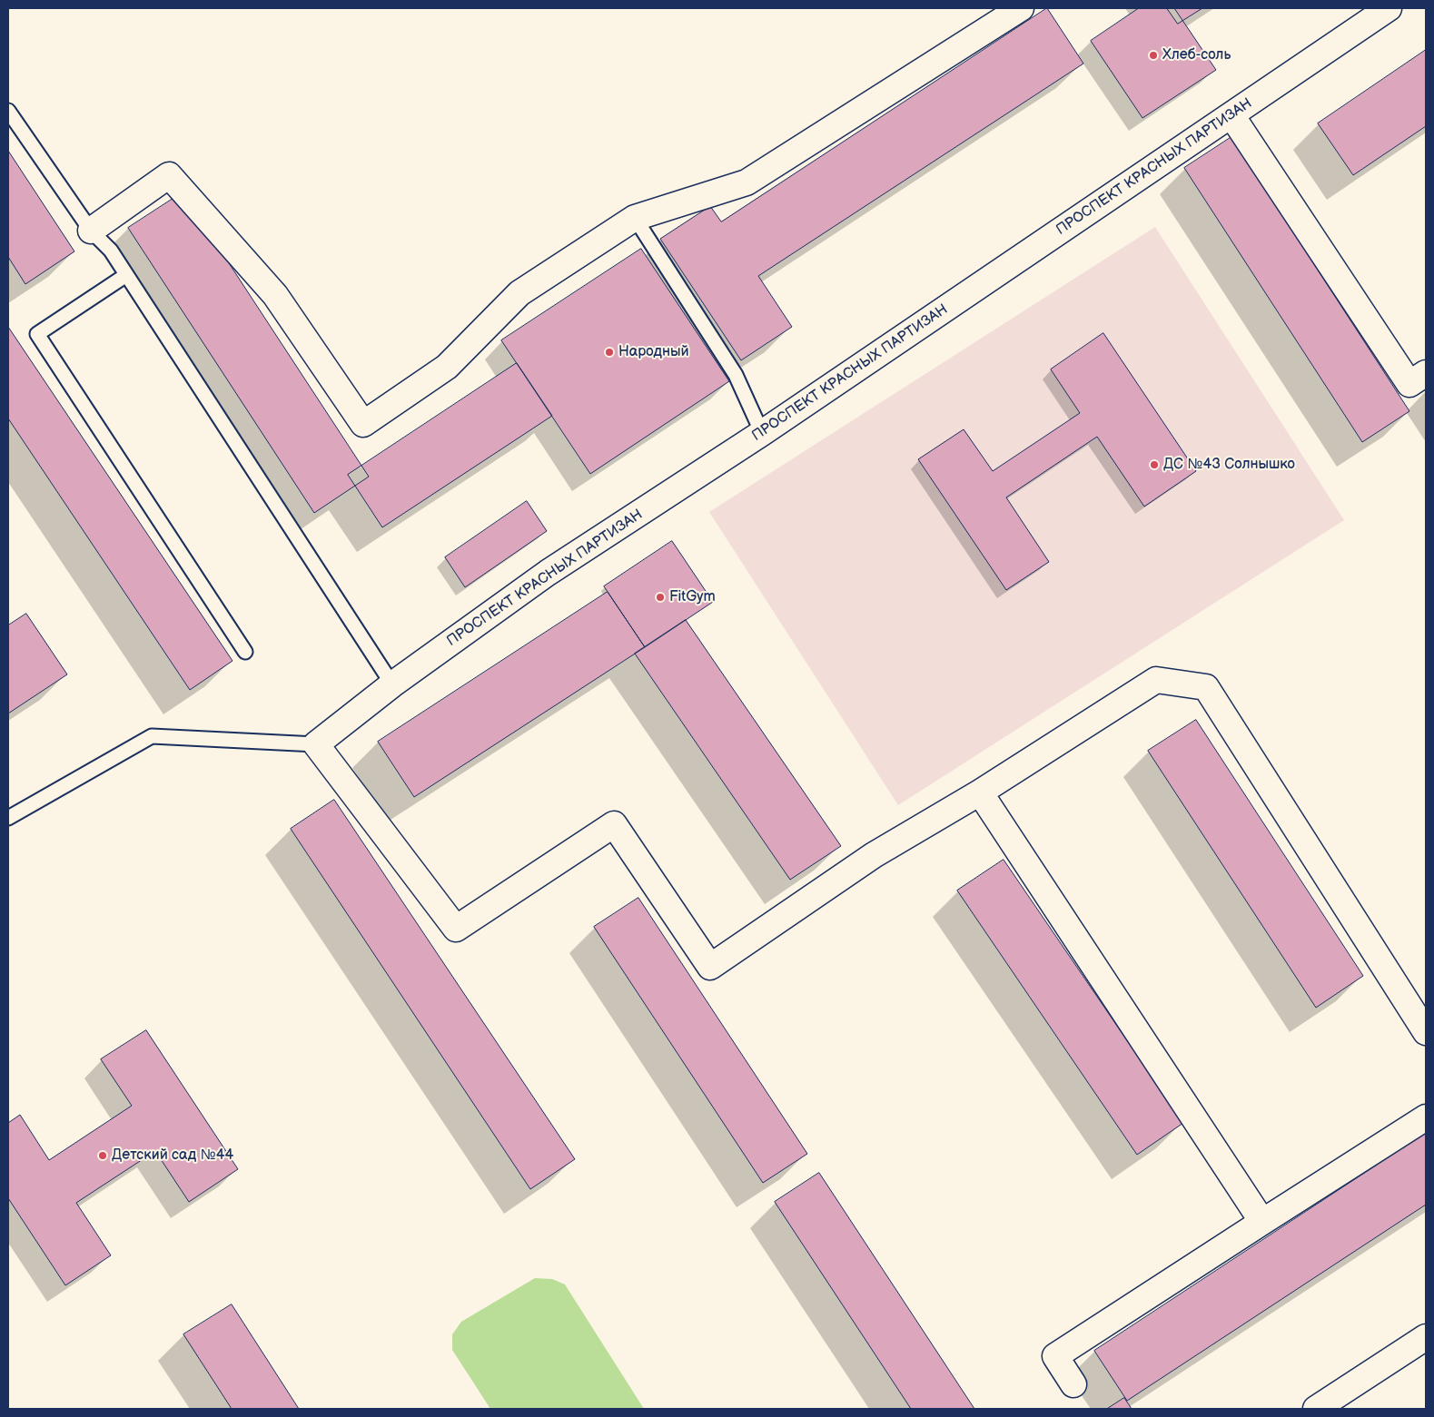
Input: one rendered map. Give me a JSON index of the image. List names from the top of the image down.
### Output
{
  "streets": {
    "street": ["ПРОСПЕКТ КРАСНЫХ ПАРТИЗАН"]
  },
  "places": [
    "Хлеб-соль",
    "Народный",
    "ДС №43 Солнышко",
    "FitGym",
    "Детский сад №44"
  ]
}
